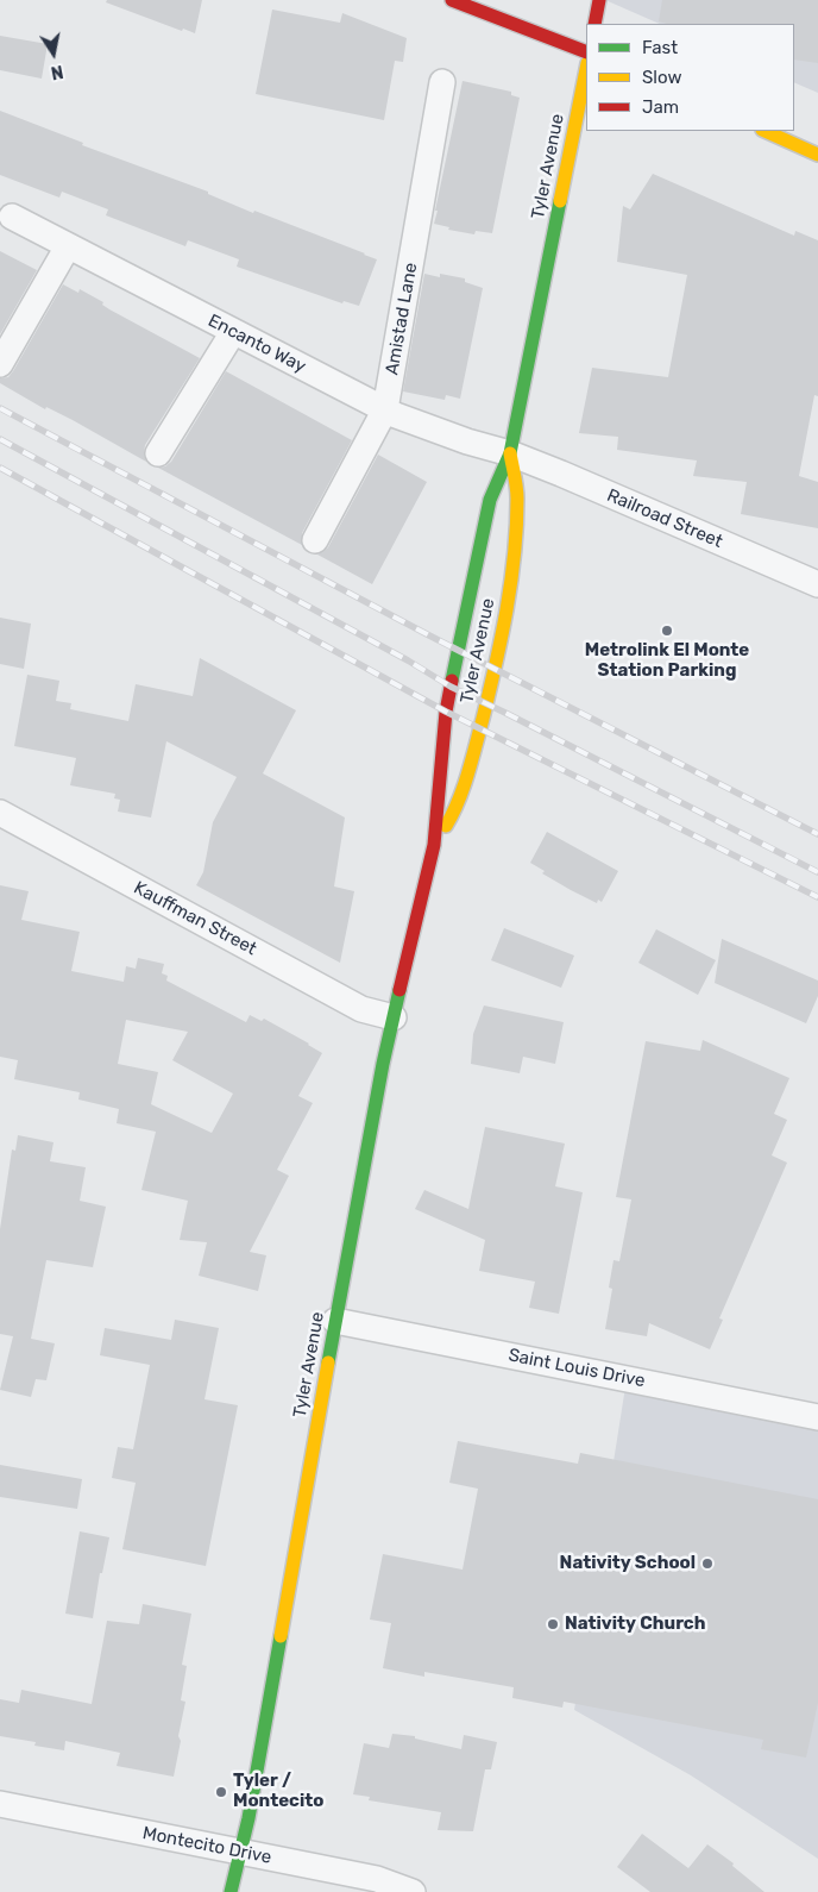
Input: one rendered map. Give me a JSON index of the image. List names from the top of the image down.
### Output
{
  "streets": {
    "main road": ["Tyler Avenue"],
    "street": [
      "Amistad Lane",
      "Encanto Way",
      "Railroad Street",
      "Kauffman Street",
      "Saint Louis Drive",
      "Montecito Drive"
    ]
  },
  "crossings": [
    ["Tyler Avenue", "Encanto Way"],
    ["Tyler Avenue", "Railroad Street"],
    ["Tyler Avenue", "Kauffman Street"],
    ["Tyler Avenue", "Saint Louis Drive"],
    ["Tyler Avenue", "Montecito Drive"],
    ["Amistad Lane", "Encanto Way"],
    ["Encanto Way", "Railroad Street"]
  ],
  "places": [
    "Metrolink El Monte Station Parking",
    "Nativity School",
    "Nativity Church",
    "Tyler / Montecito"
  ],
  "legend": ["Fast", "Slow", "Jam"],
  "north": "bottom"
}
